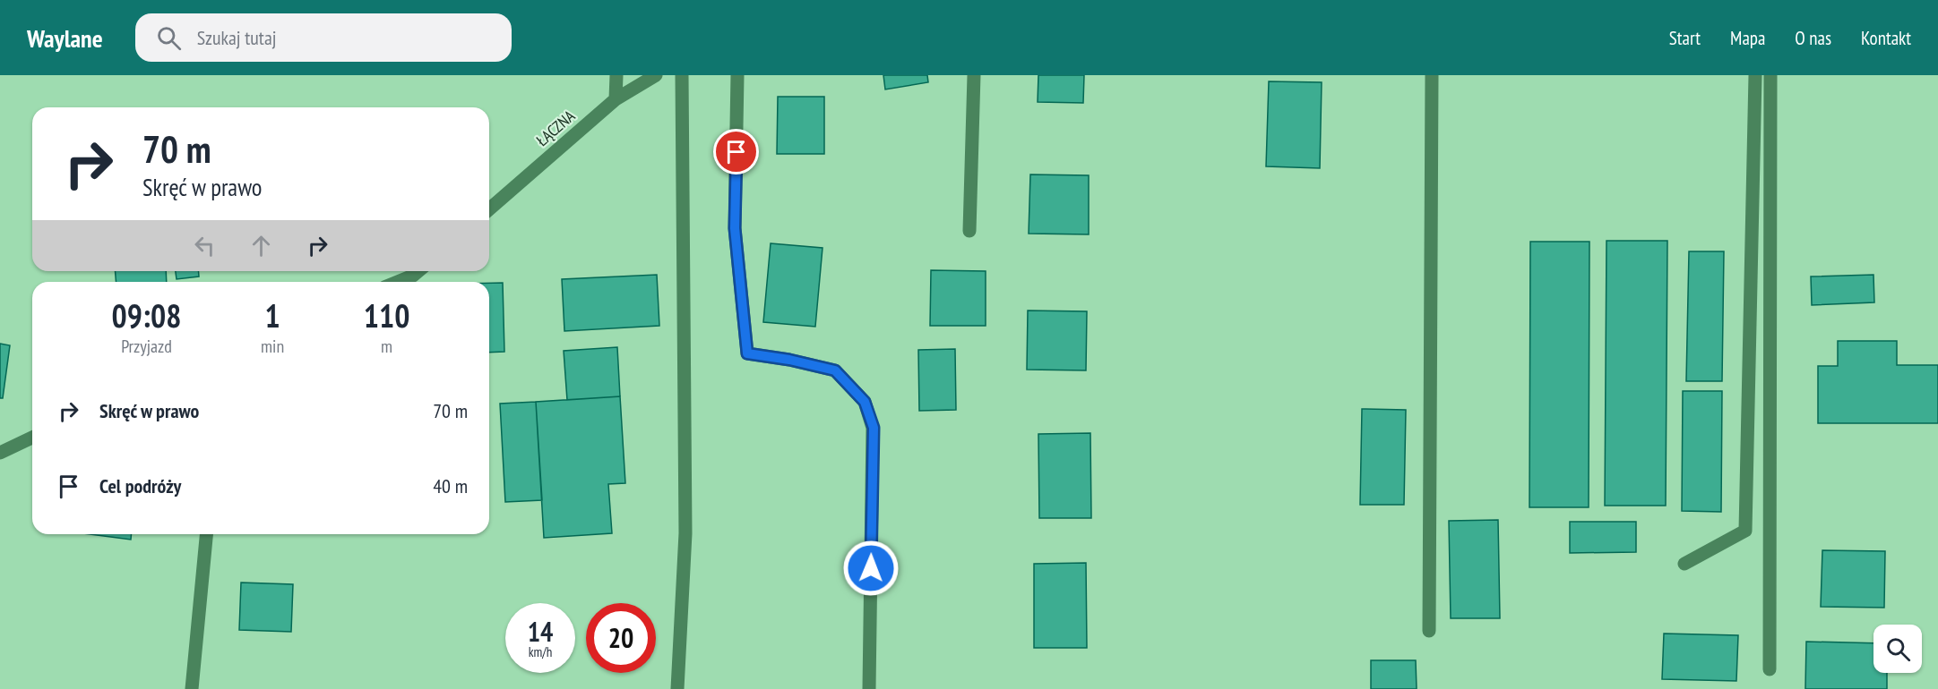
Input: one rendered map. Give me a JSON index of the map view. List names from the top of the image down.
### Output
{
  "streets": {
    "street": ["ŁĄCZNA"]
  },
  "page": {
    "header": "Waylane",
    "search": "Szukaj tutaj",
    "nav": [
      "Start",
      "Mapa",
      "O nas",
      "Kontakt"
    ],
    "turn": ["70 m", "Skręć w prawo"],
    "eta": [
      "09:08",
      "Przyjazd",
      "1",
      "min",
      "110",
      "m"
    ],
    "list": [
      {
        "name": "Skręć w prawo",
        "value": "70 m"
      },
      {
        "name": "Cel podróży",
        "value": "40 m"
      }
    ],
    "speed": "14 km/h",
    "limit": "20"
  }
}
